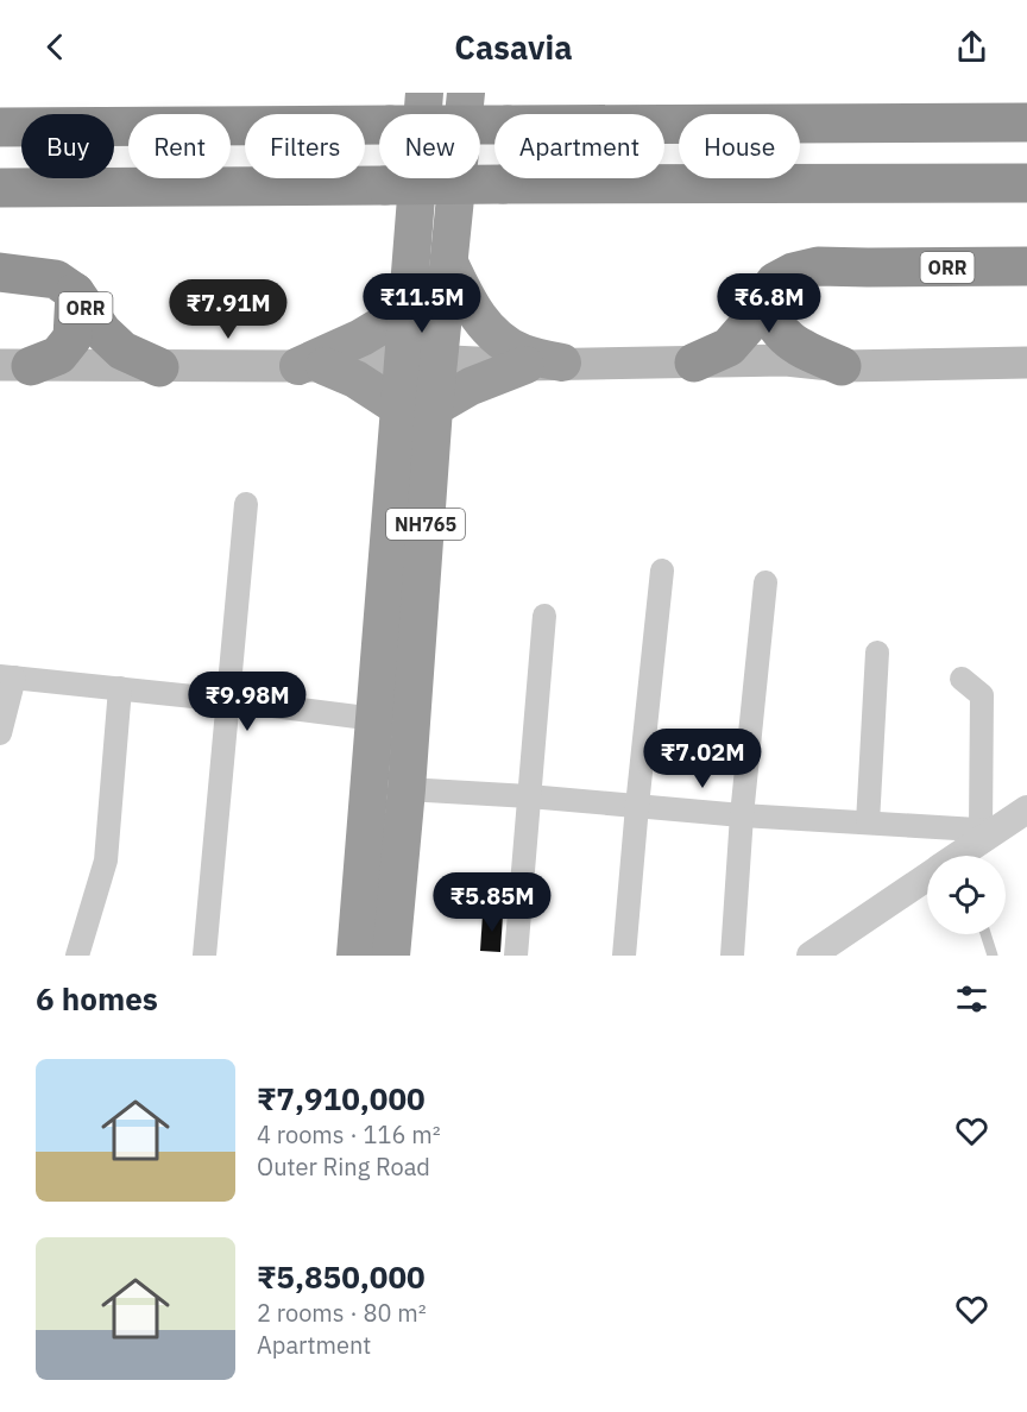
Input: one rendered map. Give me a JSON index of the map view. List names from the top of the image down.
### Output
{
  "streets": {
    "highway": ["ORR", "NH765"]
  },
  "page": {
    "header": "Casavia",
    "chip": [
      "Buy",
      "Rent",
      "Filters",
      "New",
      "Apartment",
      "House"
    ],
    "price": [
      "₹11.5M",
      "₹6.8M",
      "₹7.91M",
      "₹9.98M",
      "₹7.02M",
      "₹5.85M"
    ],
    "heading": "6 homes",
    "list": [
      {
        "name": "₹7,910,000",
        "note": "4 rooms · 116 m² · Outer Ring Road"
      },
      {
        "name": "₹5,850,000",
        "note": "2 rooms · 80 m² · Apartment"
      }
    ]
  }
}
